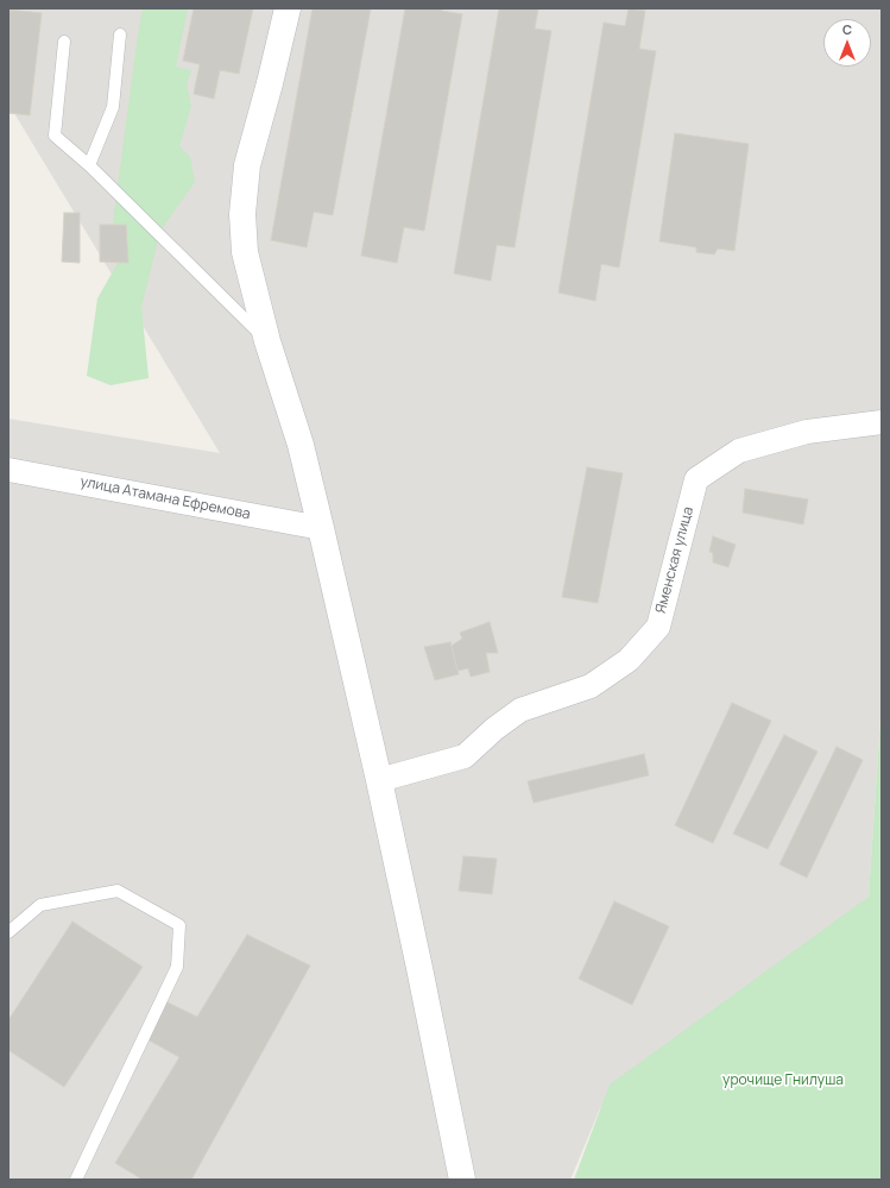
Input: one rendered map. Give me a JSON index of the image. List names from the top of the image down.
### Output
{
  "streets": {
    "street": ["улица Атамана Ефремова", "Яменская улица"]
  },
  "parks": ["урочище Гнилуша"],
  "north": "top"
}
